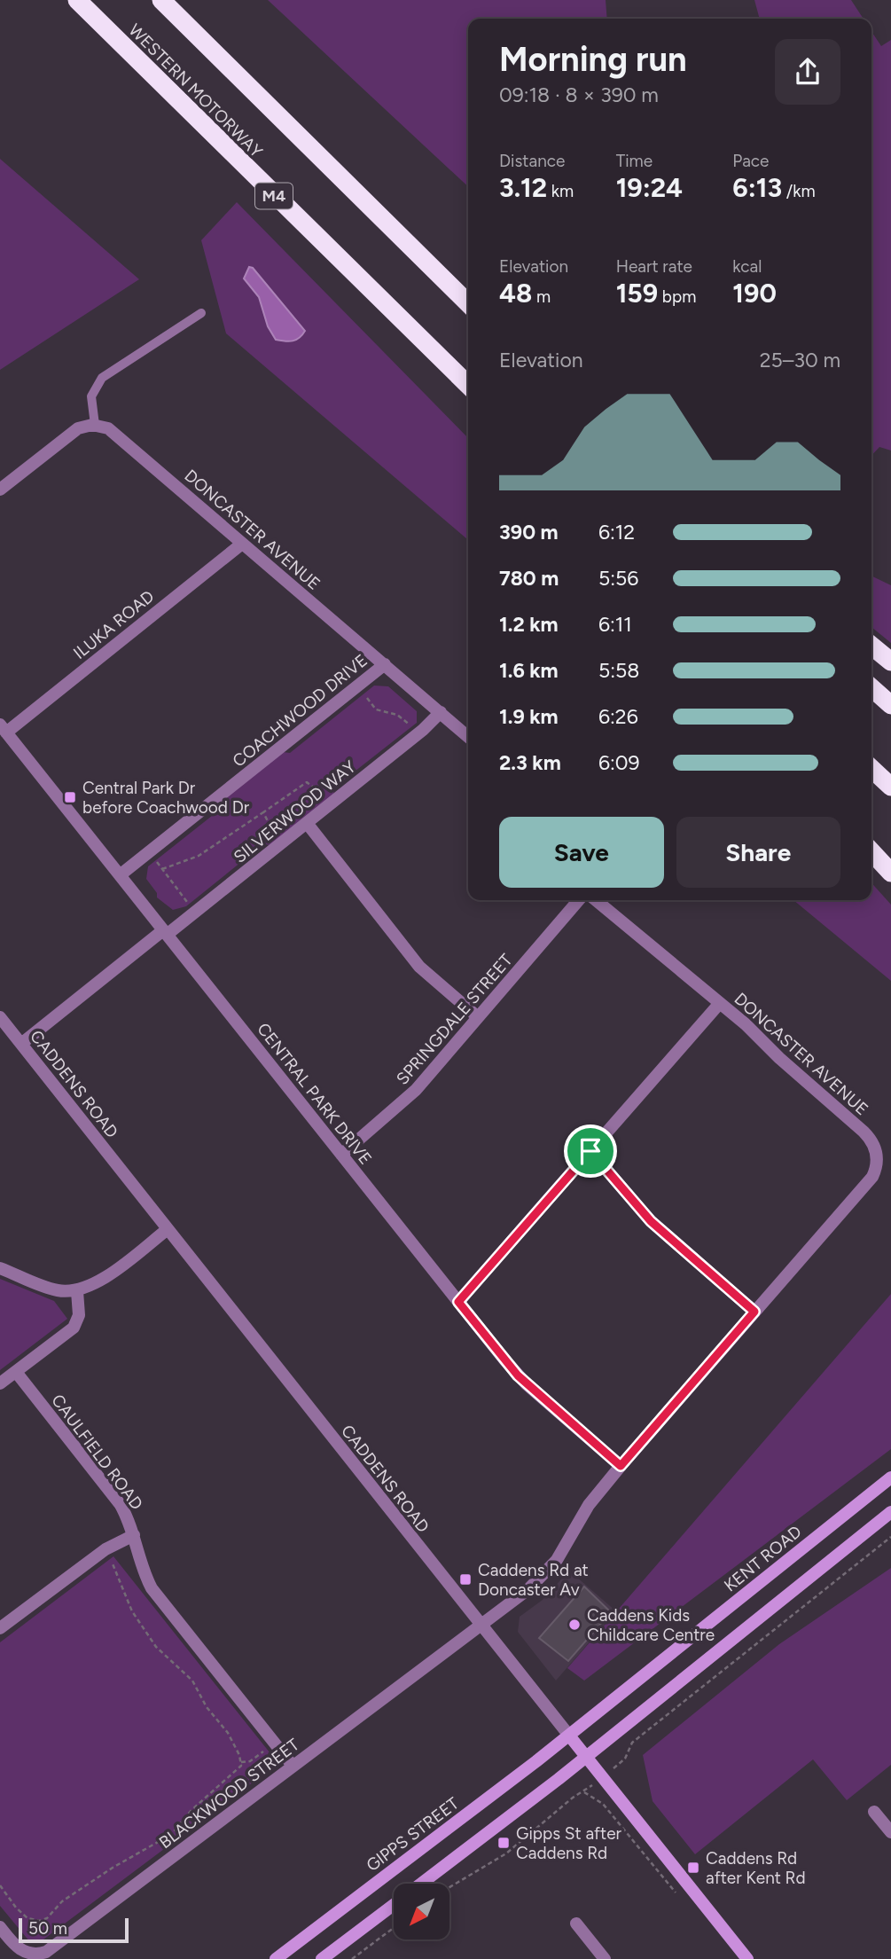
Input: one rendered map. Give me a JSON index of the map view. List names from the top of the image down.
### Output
{
  "streets": {
    "highway": ["WESTERN MOTORWAY", "M4"],
    "main road": ["CADDENS ROAD", "KENT ROAD", "GIPPS STREET"],
    "street": [
      "DONCASTER AVENUE",
      "ILUKA ROAD",
      "COACHWOOD DRIVE",
      "SILVERWOOD WAY",
      "SPRINGDALE STREET",
      "CENTRAL PARK DRIVE",
      "CAULFIELD ROAD",
      "BLACKWOOD STREET"
    ]
  },
  "crossings": [
    ["DONCASTER AVENUE", "ILUKA ROAD"],
    ["DONCASTER AVENUE", "COACHWOOD DRIVE"],
    ["DONCASTER AVENUE", "SILVERWOOD WAY"],
    ["DONCASTER AVENUE", "CADDENS ROAD"],
    ["DONCASTER AVENUE", "CENTRAL PARK DRIVE"],
    ["DONCASTER AVENUE", "BLACKWOOD STREET"],
    ["ILUKA ROAD", "CENTRAL PARK DRIVE"],
    ["COACHWOOD DRIVE", "CENTRAL PARK DRIVE"],
    ["SILVERWOOD WAY", "CADDENS ROAD"],
    ["SILVERWOOD WAY", "CENTRAL PARK DRIVE"],
    ["SPRINGDALE STREET", "CENTRAL PARK DRIVE"],
    ["CADDENS ROAD", "KENT ROAD"],
    ["CADDENS ROAD", "BLACKWOOD STREET"],
    ["CADDENS ROAD", "GIPPS STREET"],
    ["CAULFIELD ROAD", "BLACKWOOD STREET"],
    ["KENT ROAD", "GIPPS STREET"]
  ],
  "places": {
    "transit": [
      "Central Park Dr before Coachwood Dr",
      "Caddens Rd at Doncaster Av",
      "Gipps St after Caddens Rd",
      "Caddens Rd after Kent Rd"
    ],
    "other": ["Caddens Kids Childcare Centre"]
  },
  "scale_bar": "50 m",
  "north": "bottom left",
  "page": {
    "heading": ["Morning run", "09:18 · 8 × 390 m"],
    "stats": [
      ["Distance", "3.12 km"],
      ["Time", "19:24"],
      ["Pace", "6:13 /km"],
      ["Elevation", "48 m"],
      ["Heart rate", "159 bpm"],
      ["kcal", "190"]
    ],
    "chart": ["Elevation", "25–30 m"],
    "list": [
      {
        "name": "390 m",
        "note": "6:12"
      },
      {
        "name": "780 m",
        "note": "5:56"
      },
      {
        "name": "1.2 km",
        "note": "6:11"
      },
      {
        "name": "1.6 km",
        "note": "5:58"
      },
      {
        "name": "1.9 km",
        "note": "6:26"
      },
      {
        "name": "2.3 km",
        "note": "6:09"
      }
    ],
    "buttons": ["Save", "Share"],
    "scale": "50 m"
  }
}
